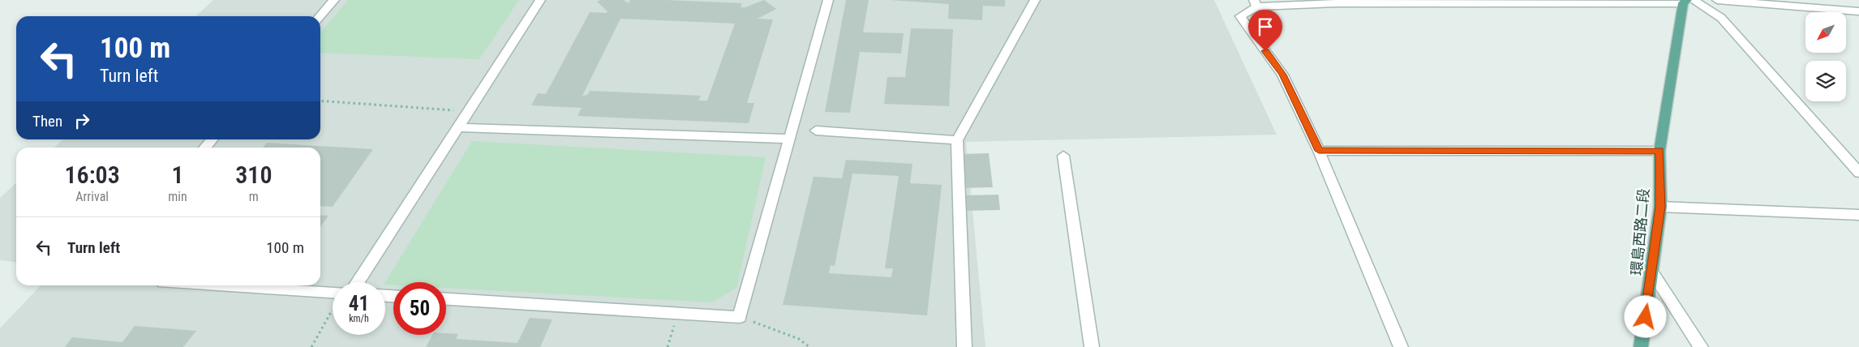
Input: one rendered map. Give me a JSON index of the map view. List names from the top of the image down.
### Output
{
  "streets": {
    "main road": ["環島西路二段"]
  },
  "north": "bottom left",
  "page": {
    "turn": ["100 m", "Turn left"],
    "then": "Then",
    "eta": [
      "16:03",
      "Arrival",
      "1",
      "min",
      "310",
      "m"
    ],
    "list": [
      {
        "name": "Turn left",
        "value": "100 m"
      }
    ],
    "speed": "41 km/h",
    "limit": "50"
  }
}
